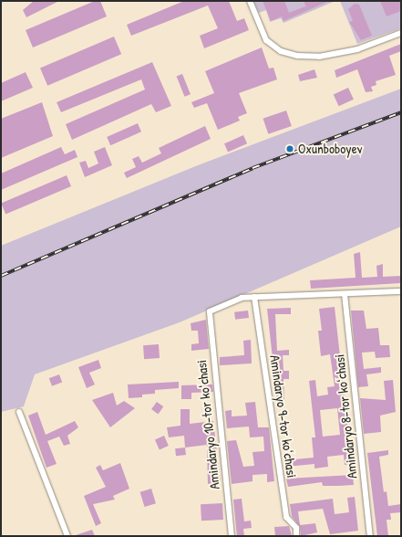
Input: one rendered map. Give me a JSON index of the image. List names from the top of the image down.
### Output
{
  "streets": {
    "street": ["Amindaryo 9-tor koʻchasi", "Amindaryo 8-tor koʻchasi", "Amindaryo 10-tor koʻchasi"]
  },
  "crossings": [
    ["Amindaryo 9-tor koʻchasi", "Amindaryo 10-tor koʻchasi"]
  ],
  "places": ["Oxunboboyev"]
}
